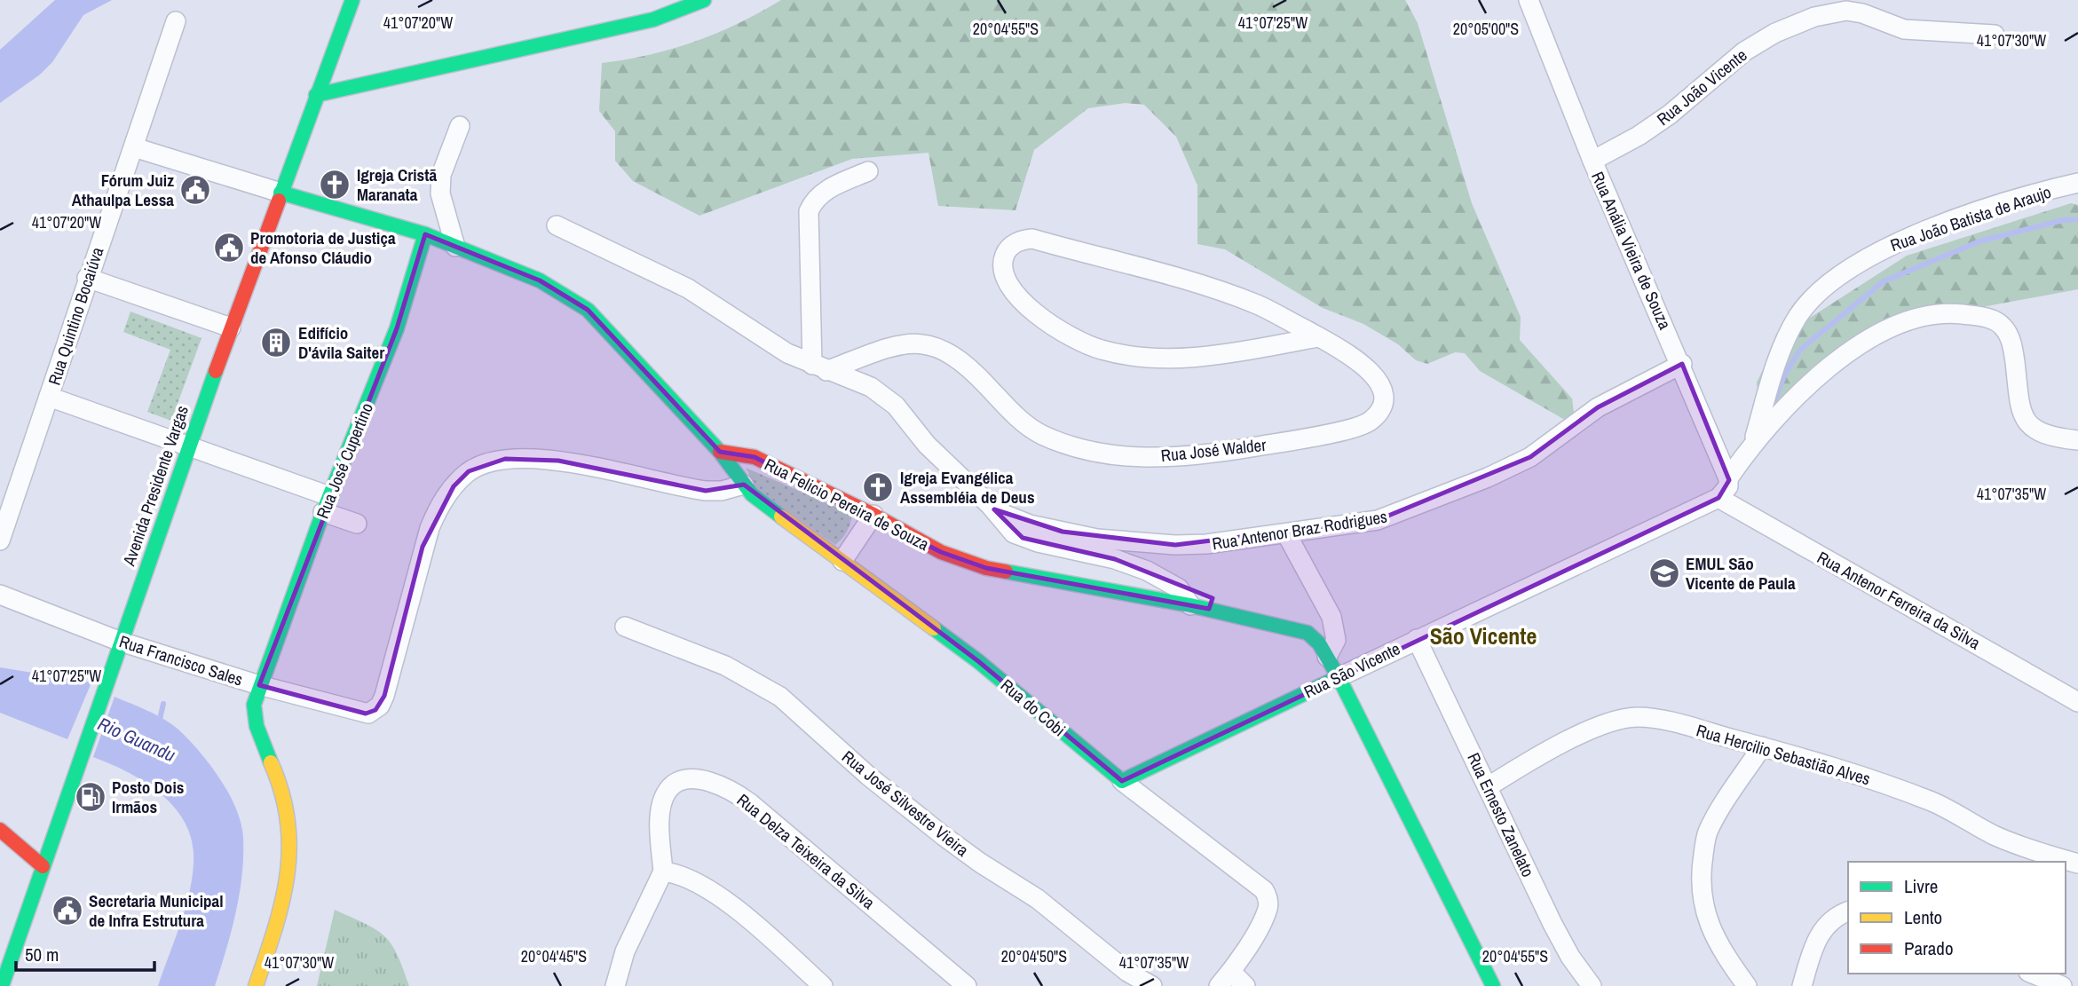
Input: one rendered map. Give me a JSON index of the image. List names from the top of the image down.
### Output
{
  "streets": {
    "main road": [
      "Rua José Cupertino",
      "Avenida Presidente Vargas",
      "Rua Felicio Pereira de Souza",
      "Rua São Vicente",
      "Rua do Cobi"
    ],
    "street": [
      "Rua João Vicente",
      "Rua João Batista de Araujo",
      "Rua Anália Vieira de Souza",
      "Rua Quintino Bocaiúva",
      "Rua José Walder",
      "Rua Antenor Braz Rodrigues",
      "Rua Antenor Ferreira da Silva",
      "Rua Francisco Sales",
      "Rua Hercilio Sebastião Alves",
      "Rua José Silvestre Vieira",
      "Rua Ernesto Zanelato",
      "Rua Delza Teixeira da Silva"
    ]
  },
  "crossings": [
    ["Rua João Vicente", "Rua Anália Vieira de Souza"],
    ["Rua Anália Vieira de Souza", "Rua Antenor Braz Rodrigues"],
    ["Rua José Cupertino", "Rua Francisco Sales"],
    ["Avenida Presidente Vargas", "Rua Francisco Sales"],
    ["Rua Felicio Pereira de Souza", "Rua São Vicente"],
    ["Rua Felicio Pereira de Souza", "Rua do Cobi"],
    ["Rua Antenor Ferreira da Silva", "Rua São Vicente"],
    ["Rua Francisco Sales", "Rua do Cobi"],
    ["Rua São Vicente", "Rua do Cobi"],
    ["Rua São Vicente", "Rua Ernesto Zanelato"],
    ["Rua Hercilio Sebastião Alves", "Rua Ernesto Zanelato"]
  ],
  "districts": ["São Vicente"],
  "water": ["Rio Guandu"],
  "places": {
    "church": ["Igreja Cristã Maranata", "Igreja Evangélica Assembléia de Deus"],
    "public building": ["Fórum Juiz Athaulpa Lessa", "Promotoria de Justiça de Afonso Cláudio", "Secretaria Municipal de Infra Estrutura"],
    "building": ["Edifício D'ávila Saiter"],
    "school or university": ["EMUL São Vicente de Paula"],
    "fuel station": ["Posto Dois Irmãos"]
  },
  "legend": ["Livre", "Lento", "Parado"],
  "scale_bar": "50 m",
  "coordinates": [
    "41°07'20\"W",
    "41°07'25\"W",
    "20°04'55\"S",
    "20°05'00\"S",
    "41°07'30\"W",
    "41°07'35\"W",
    "20°04'45\"S",
    "20°04'50\"S"
  ]
}
